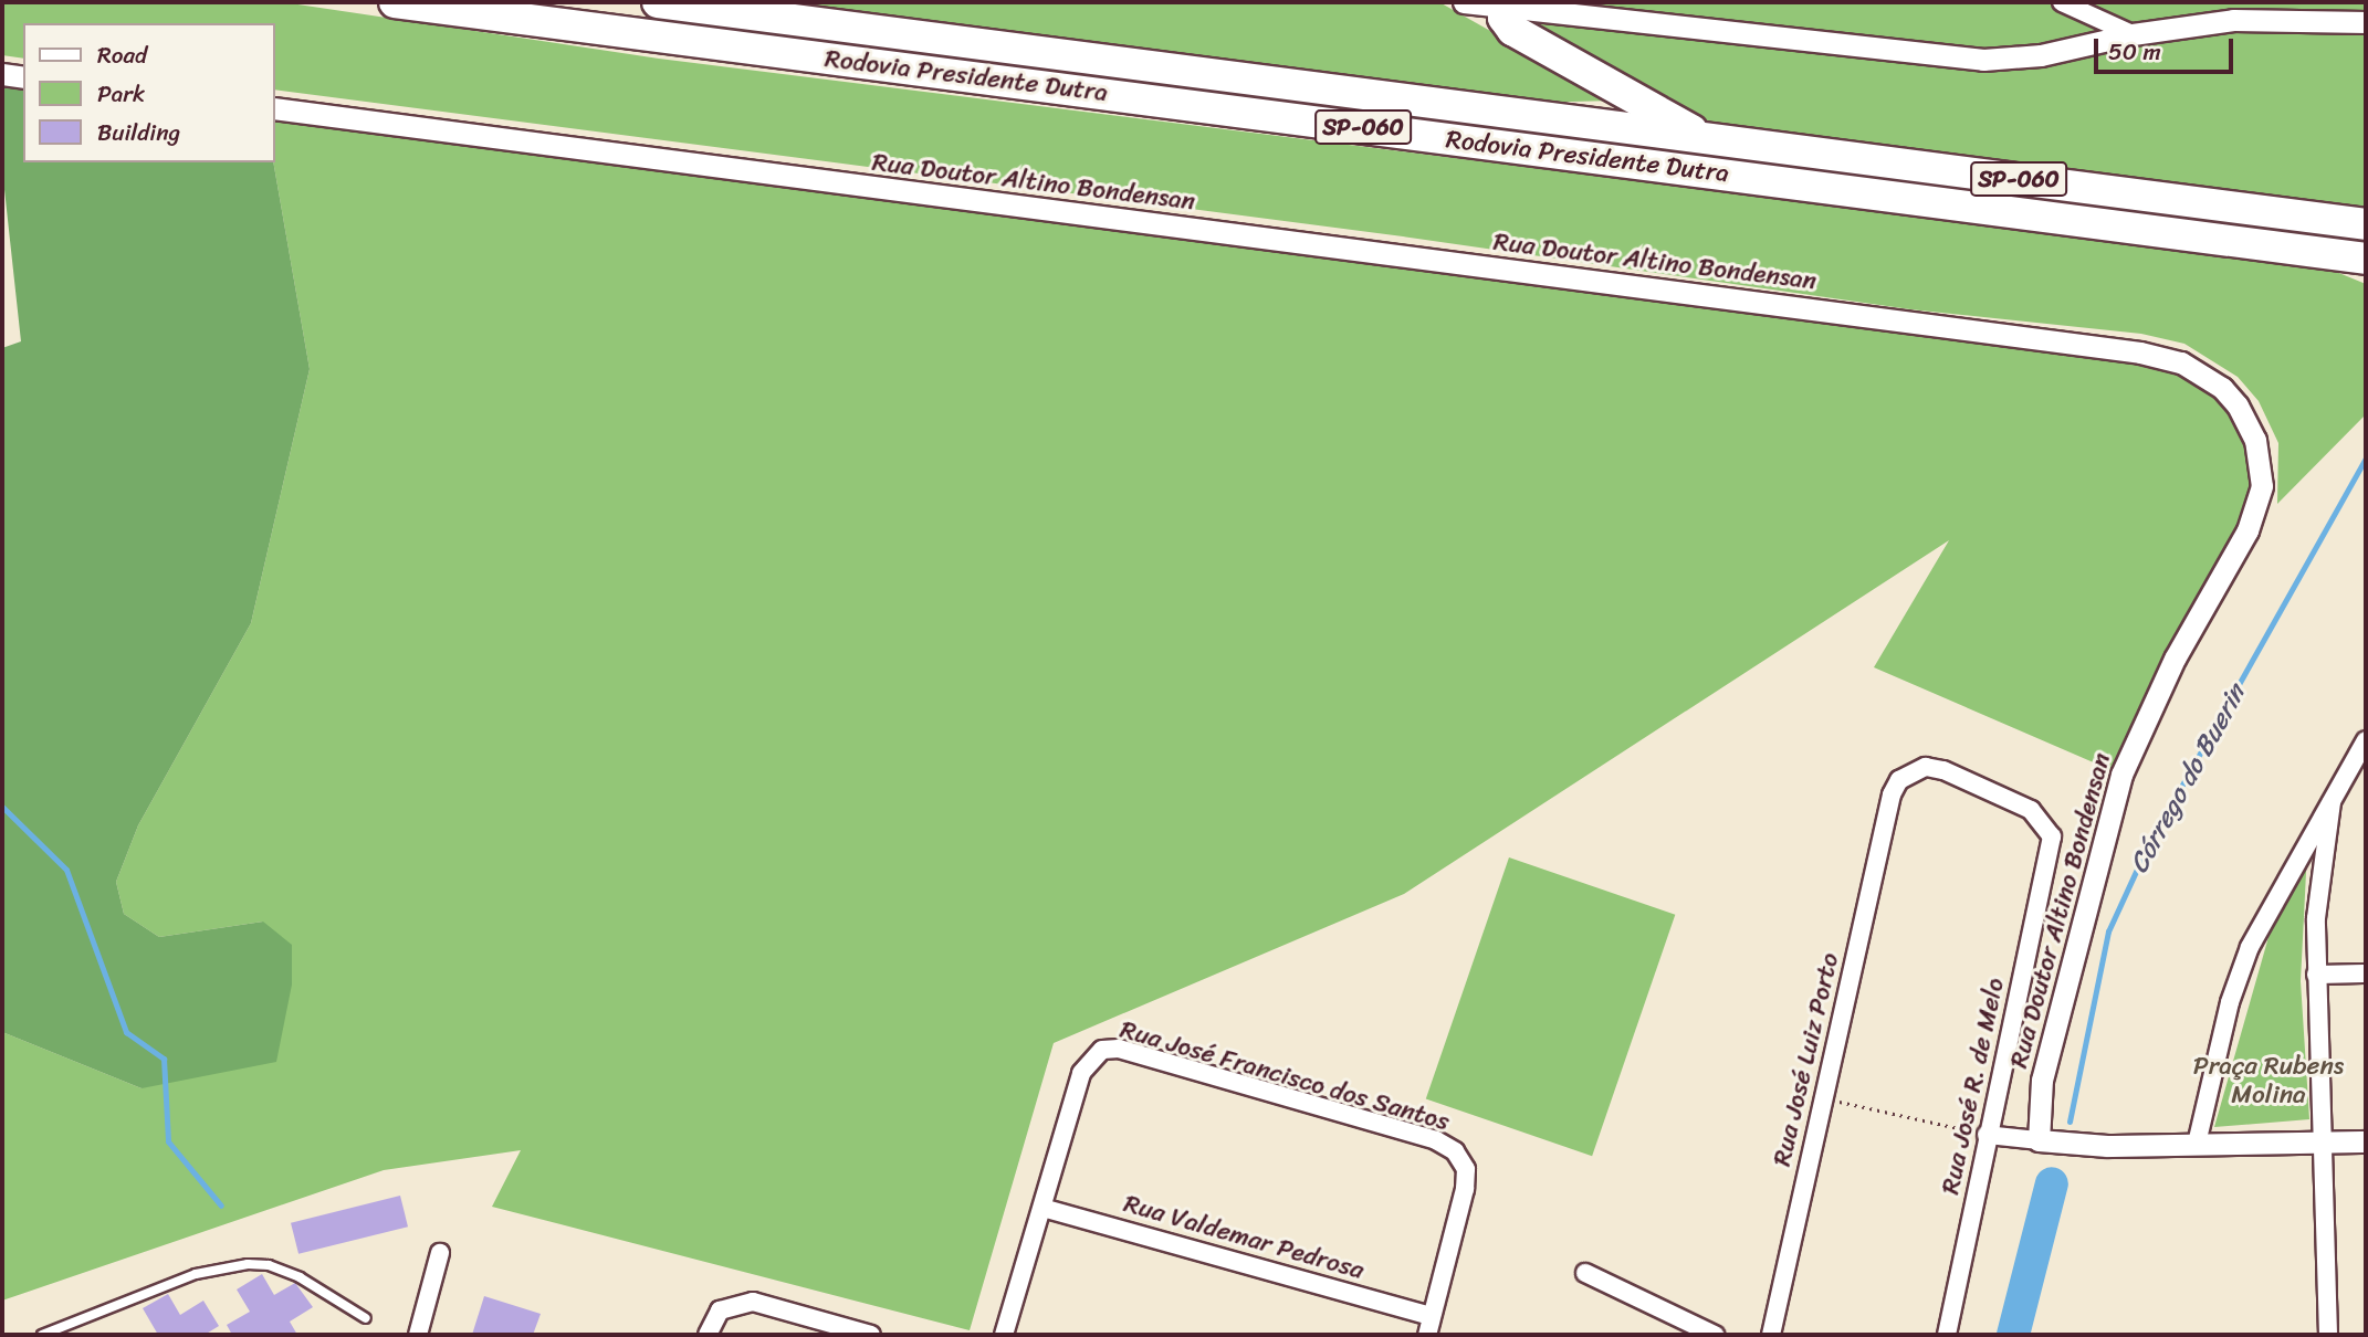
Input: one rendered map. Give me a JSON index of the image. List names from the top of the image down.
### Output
{
  "streets": {
    "highway": ["Rodovia Presidente Dutra", "SP-060"],
    "street": [
      "Rua Doutor Altino Bondensan",
      "Rua José Luiz Porto",
      "Rua José Francisco dos Santos",
      "Rua José R. de Melo",
      "Rua Valdemar Pedrosa"
    ]
  },
  "crossings": [
    ["Rua José Luiz Porto", "Rua José R. de Melo"],
    ["Rua José Francisco dos Santos", "Rua Valdemar Pedrosa"]
  ],
  "water": ["Córrego do Buerin"],
  "parks": ["Praça Rubens Molina"],
  "legend": ["Road", "Park", "Building"],
  "scale_bar": "50 m"
}
